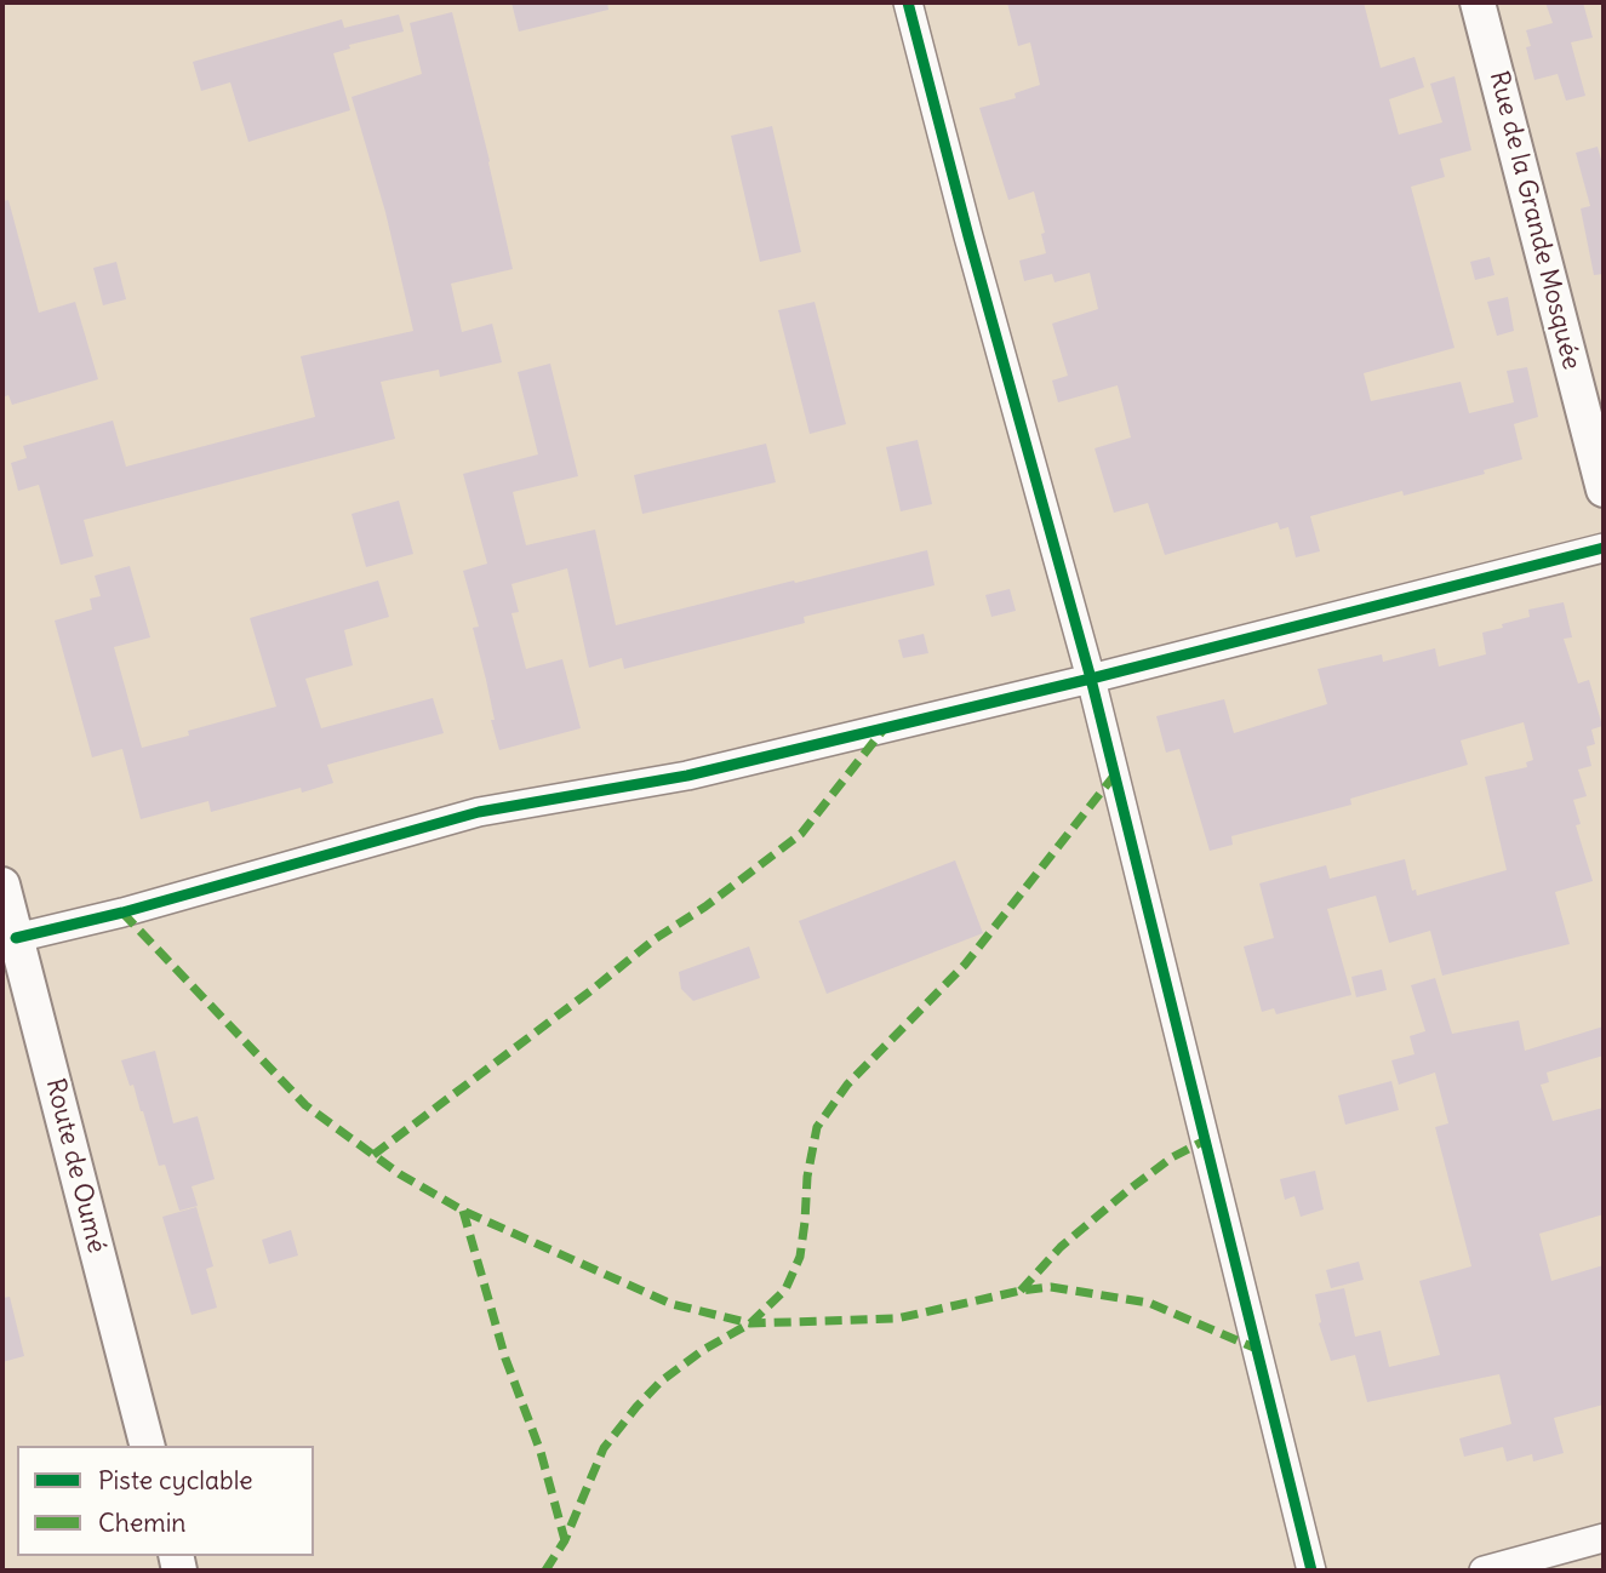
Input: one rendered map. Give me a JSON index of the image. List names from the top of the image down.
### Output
{
  "streets": {
    "street": ["Rue de la Grande Mosquée", "Route de Oumé"]
  },
  "legend": ["Piste cyclable", "Chemin"]
}
